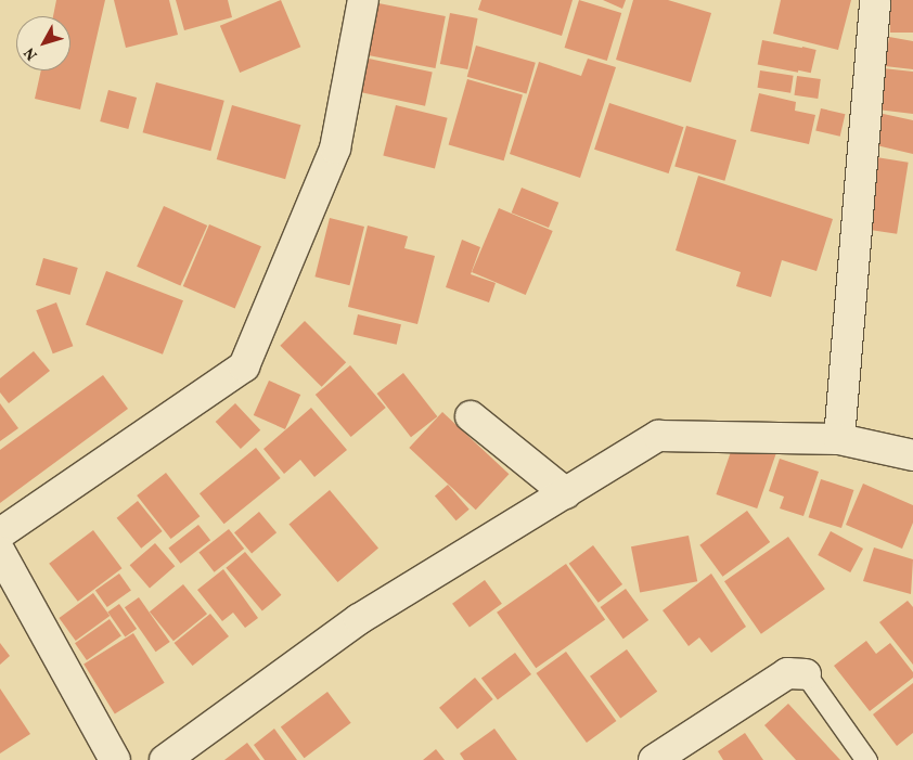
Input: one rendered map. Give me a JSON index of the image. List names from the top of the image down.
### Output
{
  "north": "bottom left"
}
